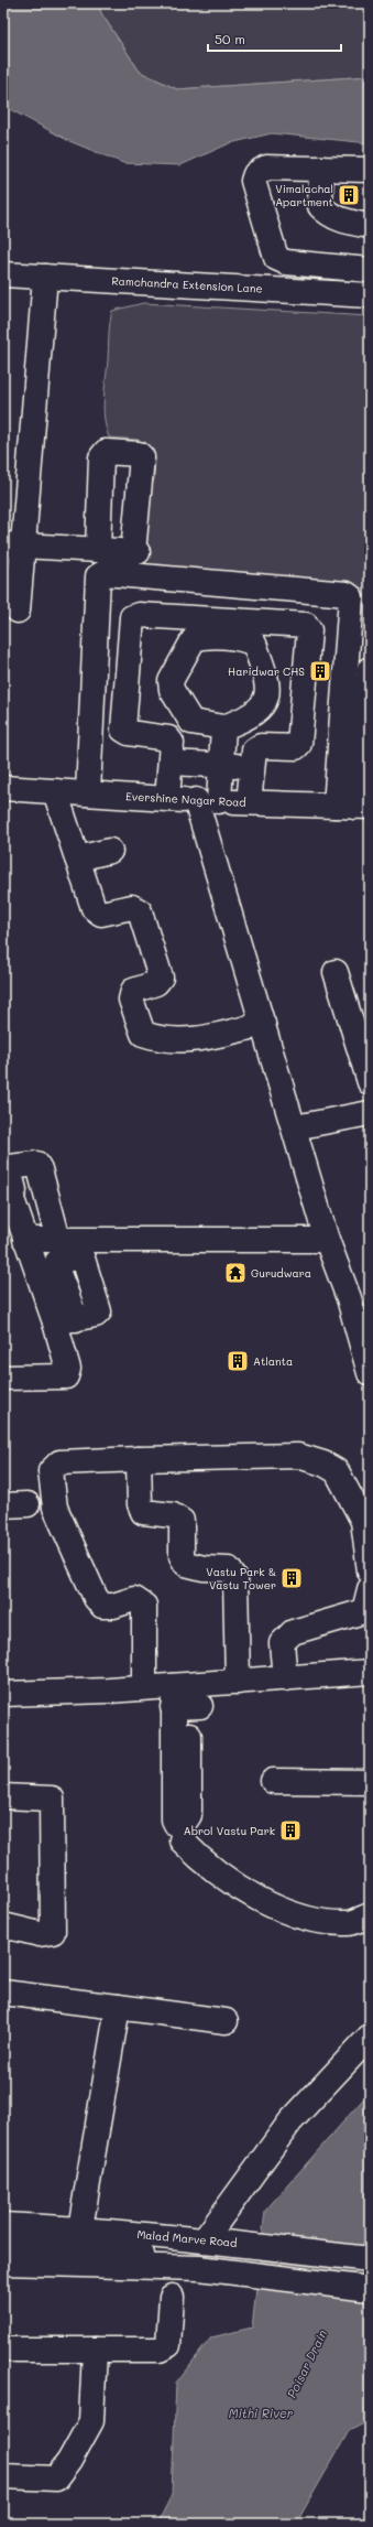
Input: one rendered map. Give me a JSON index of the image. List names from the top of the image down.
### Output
{
  "streets": {
    "street": ["Ramchandra Extension Lane", "Evershine Nagar Road", "Malad Marve Road"]
  },
  "water": ["Poisar Drain", "Mithi River"],
  "places": {
    "building": [
      "Vimalachal Apartment",
      "Haridwar CHS",
      "Atlanta",
      "Vastu Park & Vastu Tower",
      "Abrol Vastu Park"
    ],
    "temple": ["Gurudwara"]
  },
  "scale_bar": "50 m"
}
